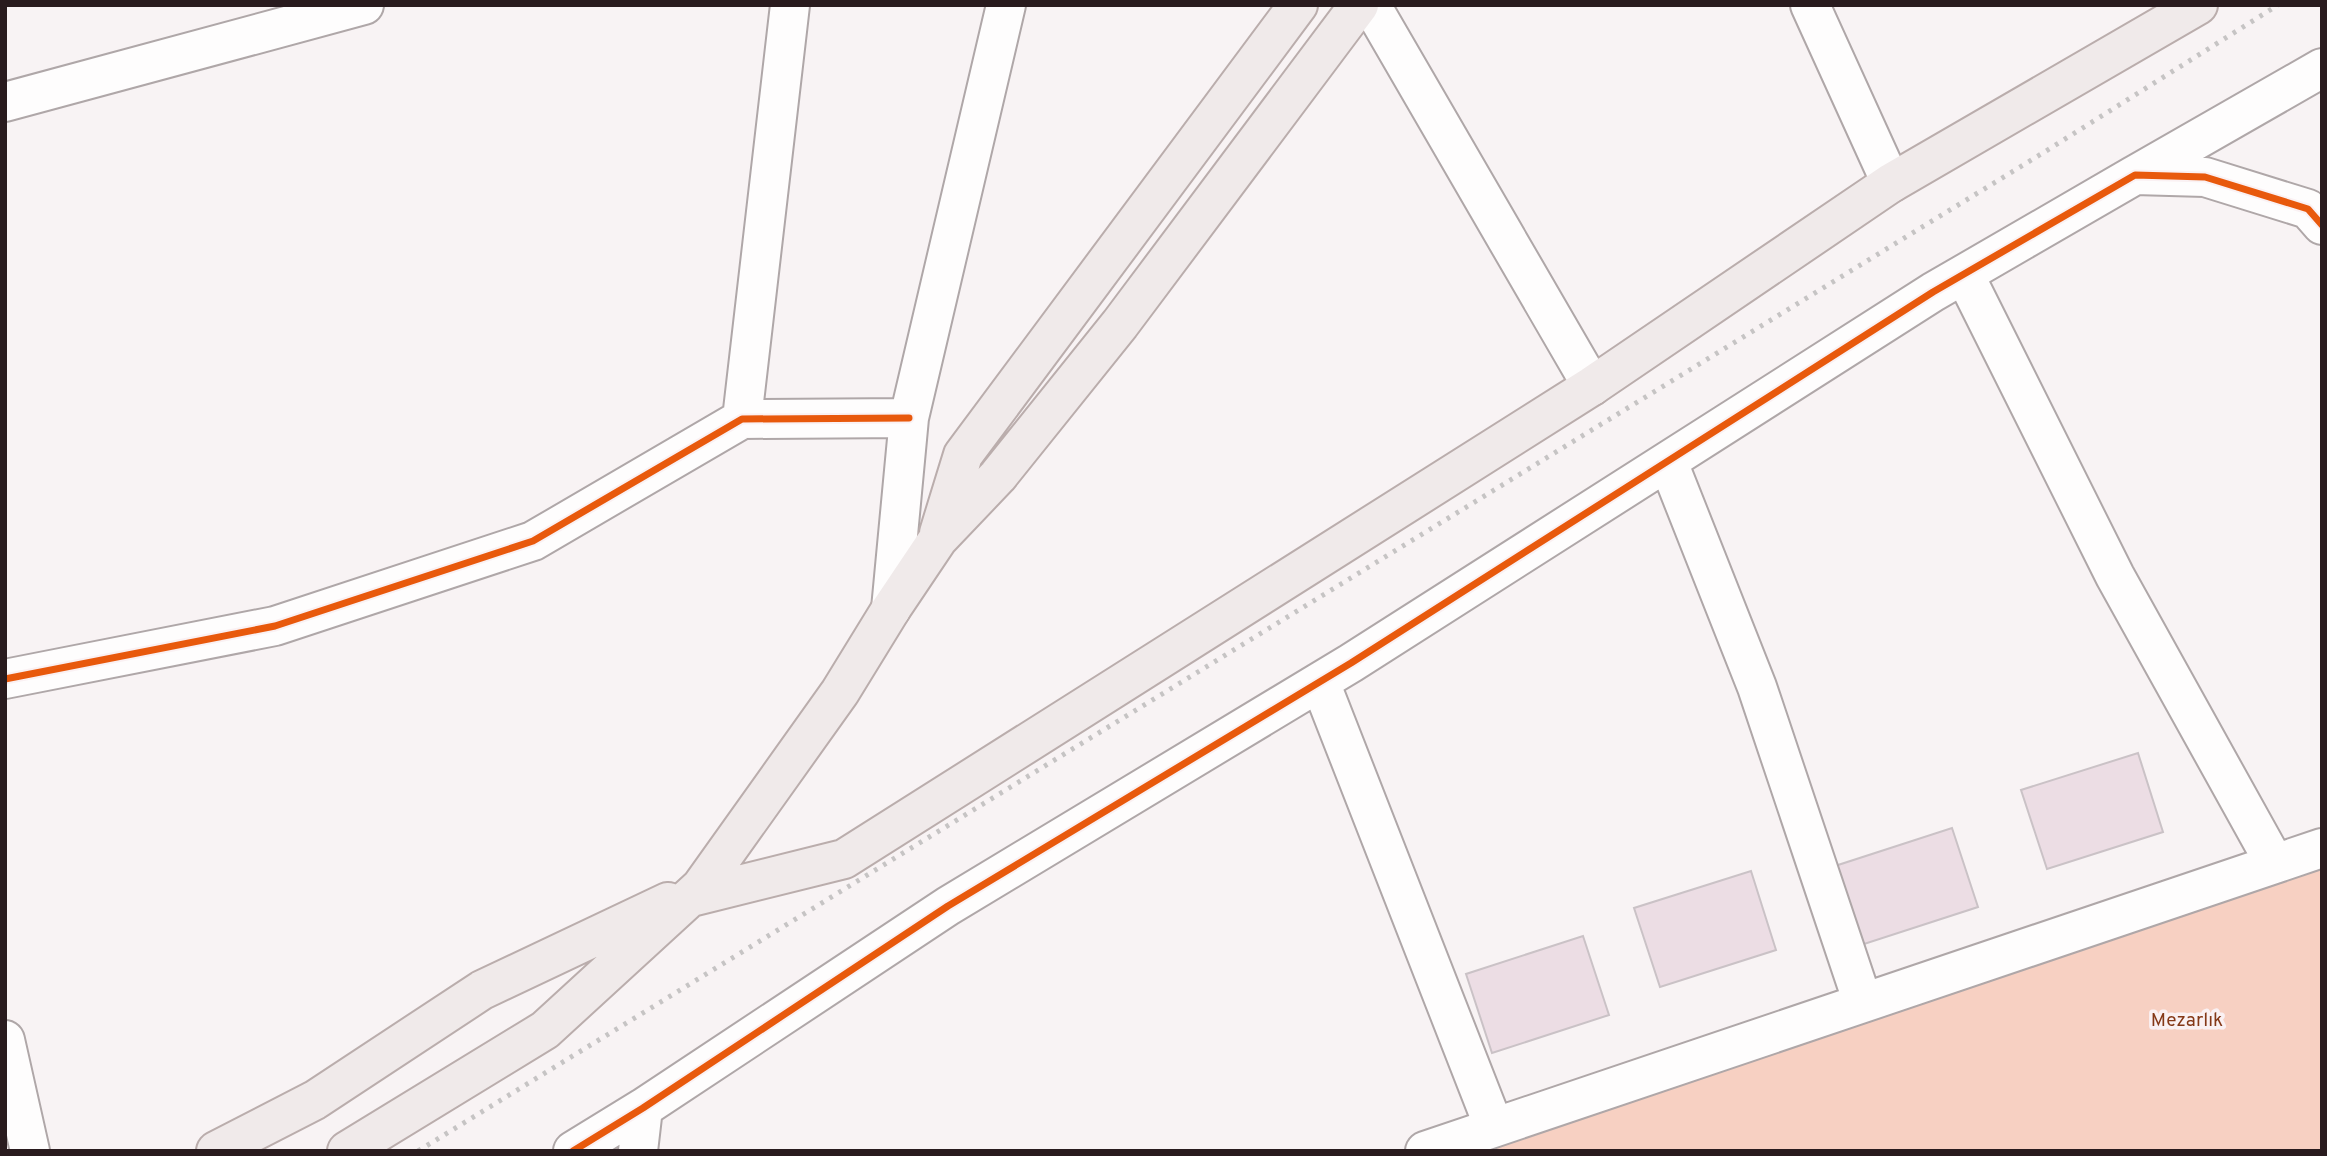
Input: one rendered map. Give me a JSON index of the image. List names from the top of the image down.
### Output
{
  "parks": ["Mezarlık"]
}
